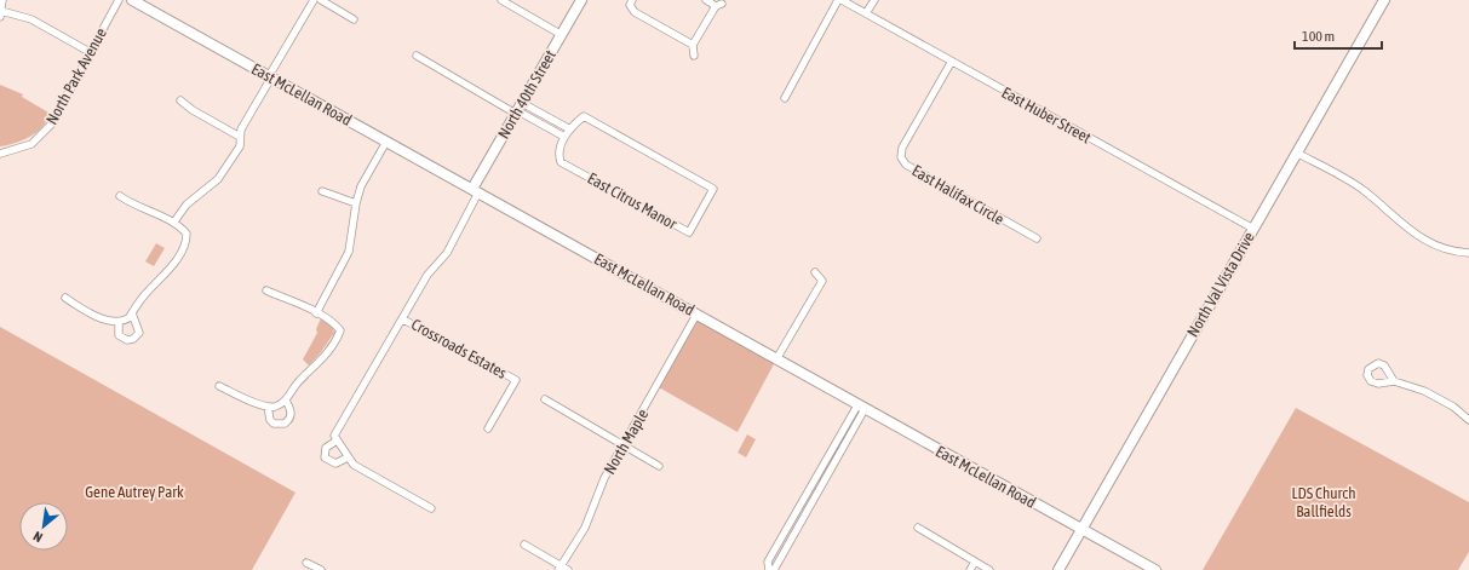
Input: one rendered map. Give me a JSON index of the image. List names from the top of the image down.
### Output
{
  "streets": {
    "street": [
      "North Park Avenue",
      "East McLellan Road",
      "North 40th Street",
      "East Huber Street",
      "East Halifax Circle",
      "East Citrus Manor",
      "North Val Vista Drive",
      "Crossroads Estates",
      "North Maple"
    ]
  },
  "crossings": [
    ["East McLellan Road", "North 40th Street"],
    ["East McLellan Road", "North Val Vista Drive"],
    ["East McLellan Road", "Crossroads Estates"],
    ["East McLellan Road", "North Maple"],
    ["North 40th Street", "Crossroads Estates"],
    ["East Huber Street", "East Halifax Circle"],
    ["East Huber Street", "North Val Vista Drive"]
  ],
  "parks": ["Gene Autrey Park", "LDS Church Ballfields"],
  "scale_bar": "100 m",
  "north": "bottom left"
}
